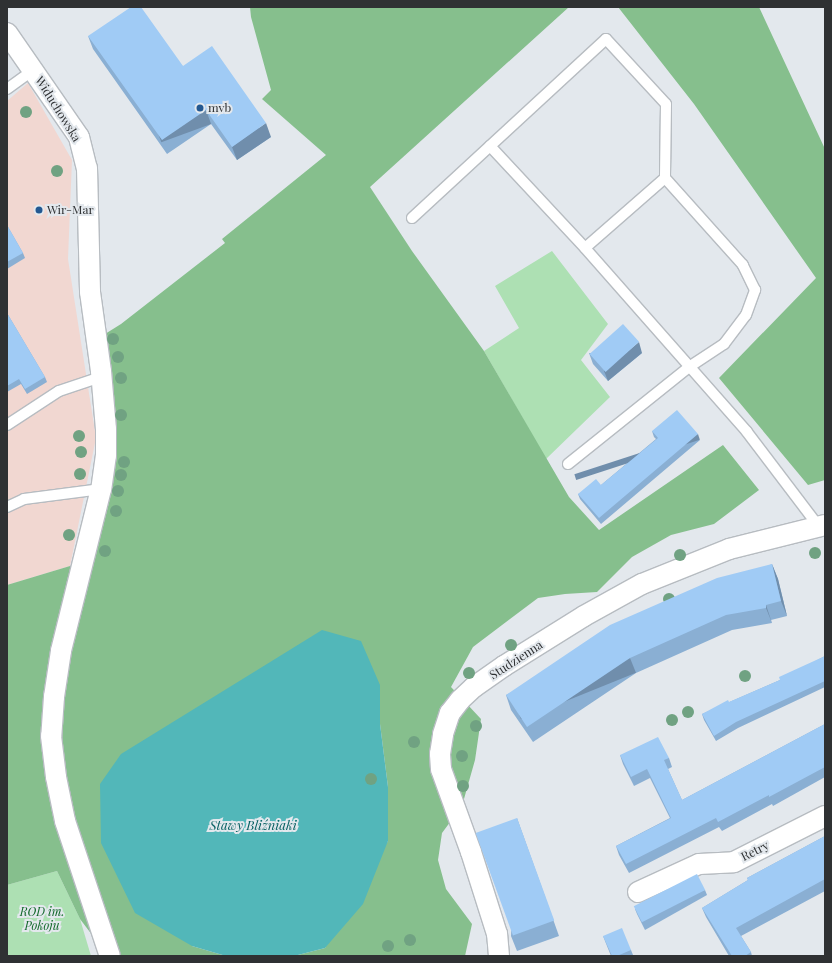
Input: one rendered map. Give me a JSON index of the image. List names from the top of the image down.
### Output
{
  "streets": {
    "street": ["Widuchowska", "Studzienna", "Retry"]
  },
  "water": ["Stawy Bliźniaki"],
  "parks": ["ROD im. Pokoju"],
  "places": ["mvb", "Wir-Mar"]
}
